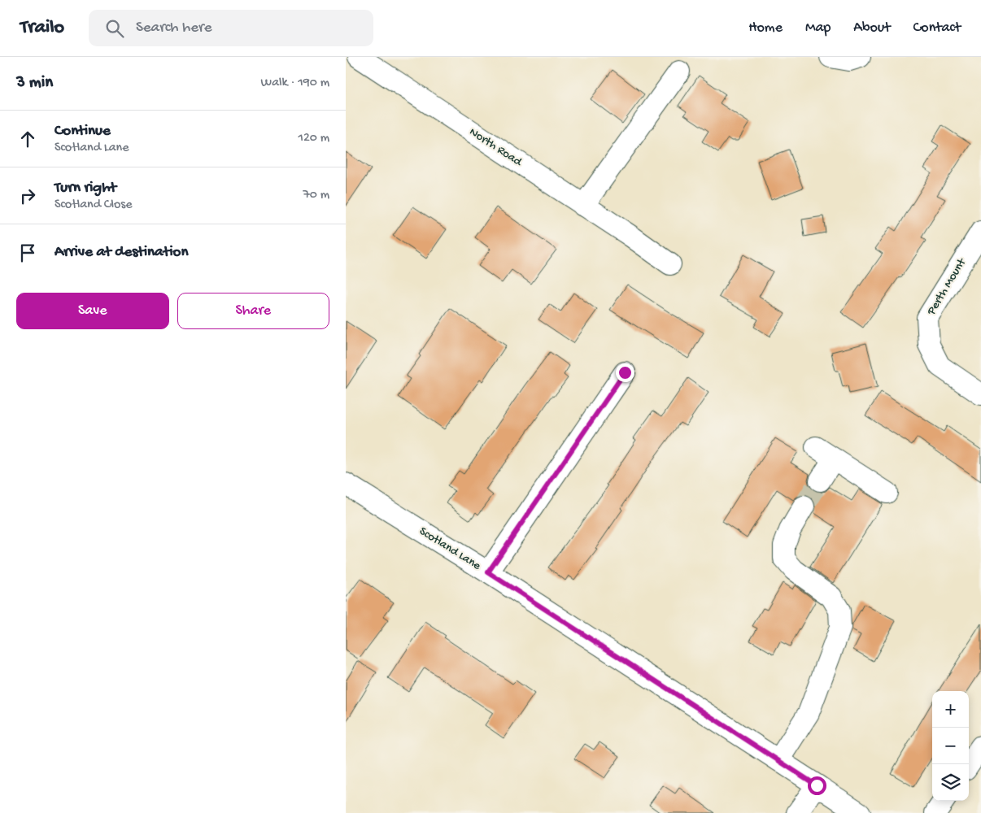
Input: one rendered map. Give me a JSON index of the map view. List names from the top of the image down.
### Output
{
  "streets": {
    "street": ["North Road", "Perth Mount", "Scotland Lane"]
  },
  "page": {
    "header": "Trailo",
    "search": "Search here",
    "nav": [
      "Home",
      "Map",
      "About",
      "Contact"
    ],
    "heading": ["3 min", "Walk · 190 m"],
    "list": [
      ["Continue", "Scotland Lane", "120 m"],
      ["Turn right", "Scotland Close", "70 m"],
      "Arrive at destination"
    ],
    "buttons": ["Save", "Share"],
    "map_buttons": ["+", "−"]
  }
}
